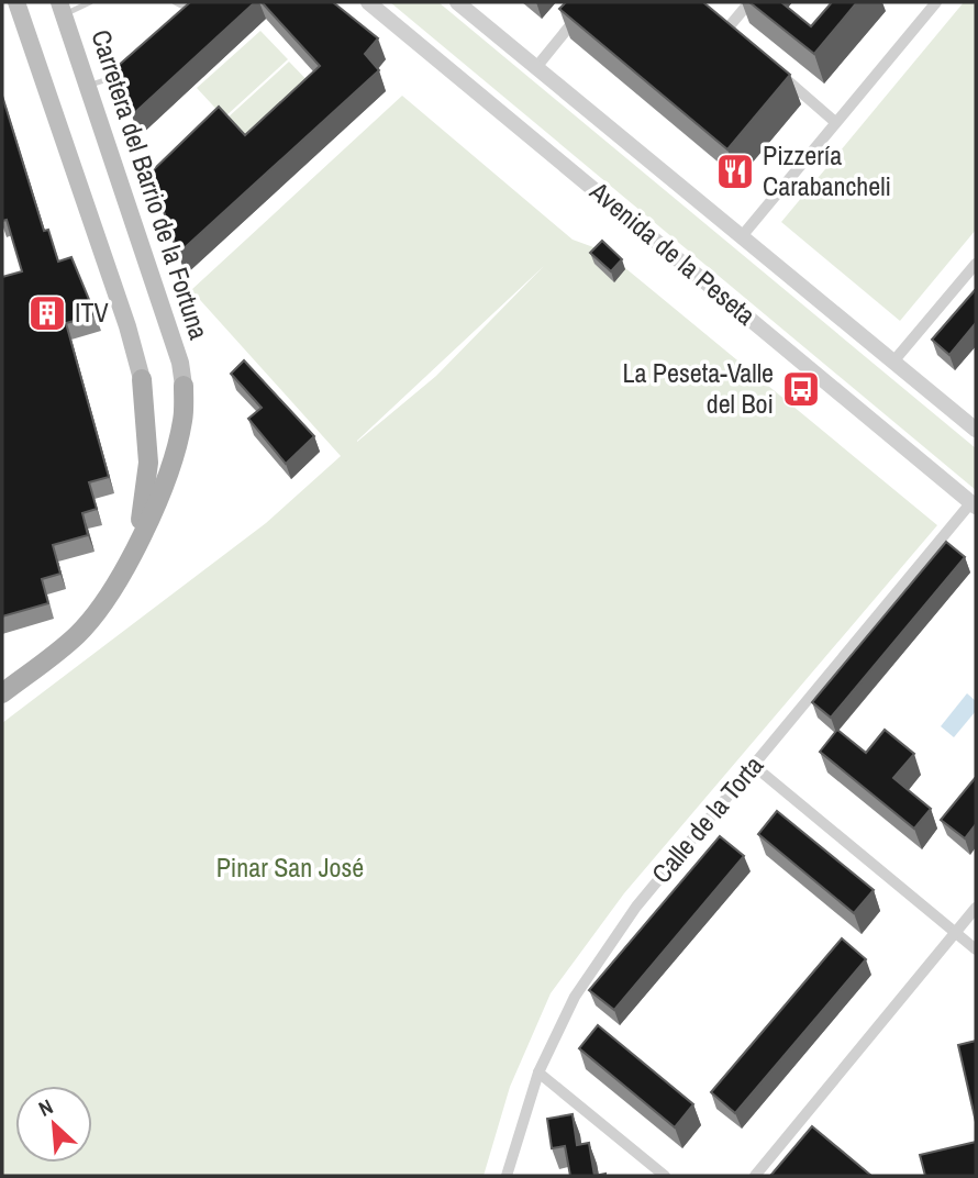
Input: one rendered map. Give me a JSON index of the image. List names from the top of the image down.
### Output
{
  "streets": {
    "main road": ["Carretera del Barrio de la Fortuna"],
    "street": ["Avenida de la Peseta", "Calle de la Torta"]
  },
  "crossings": [
    ["Avenida de la Peseta", "Calle de la Torta"]
  ],
  "parks": ["Pinar San José"],
  "places": {
    "restaurant": ["Pizzería Carabancheli"],
    "building": ["ITV"],
    "bus stop": ["La Peseta-Valle del Boi"]
  },
  "north": "top left"
}
